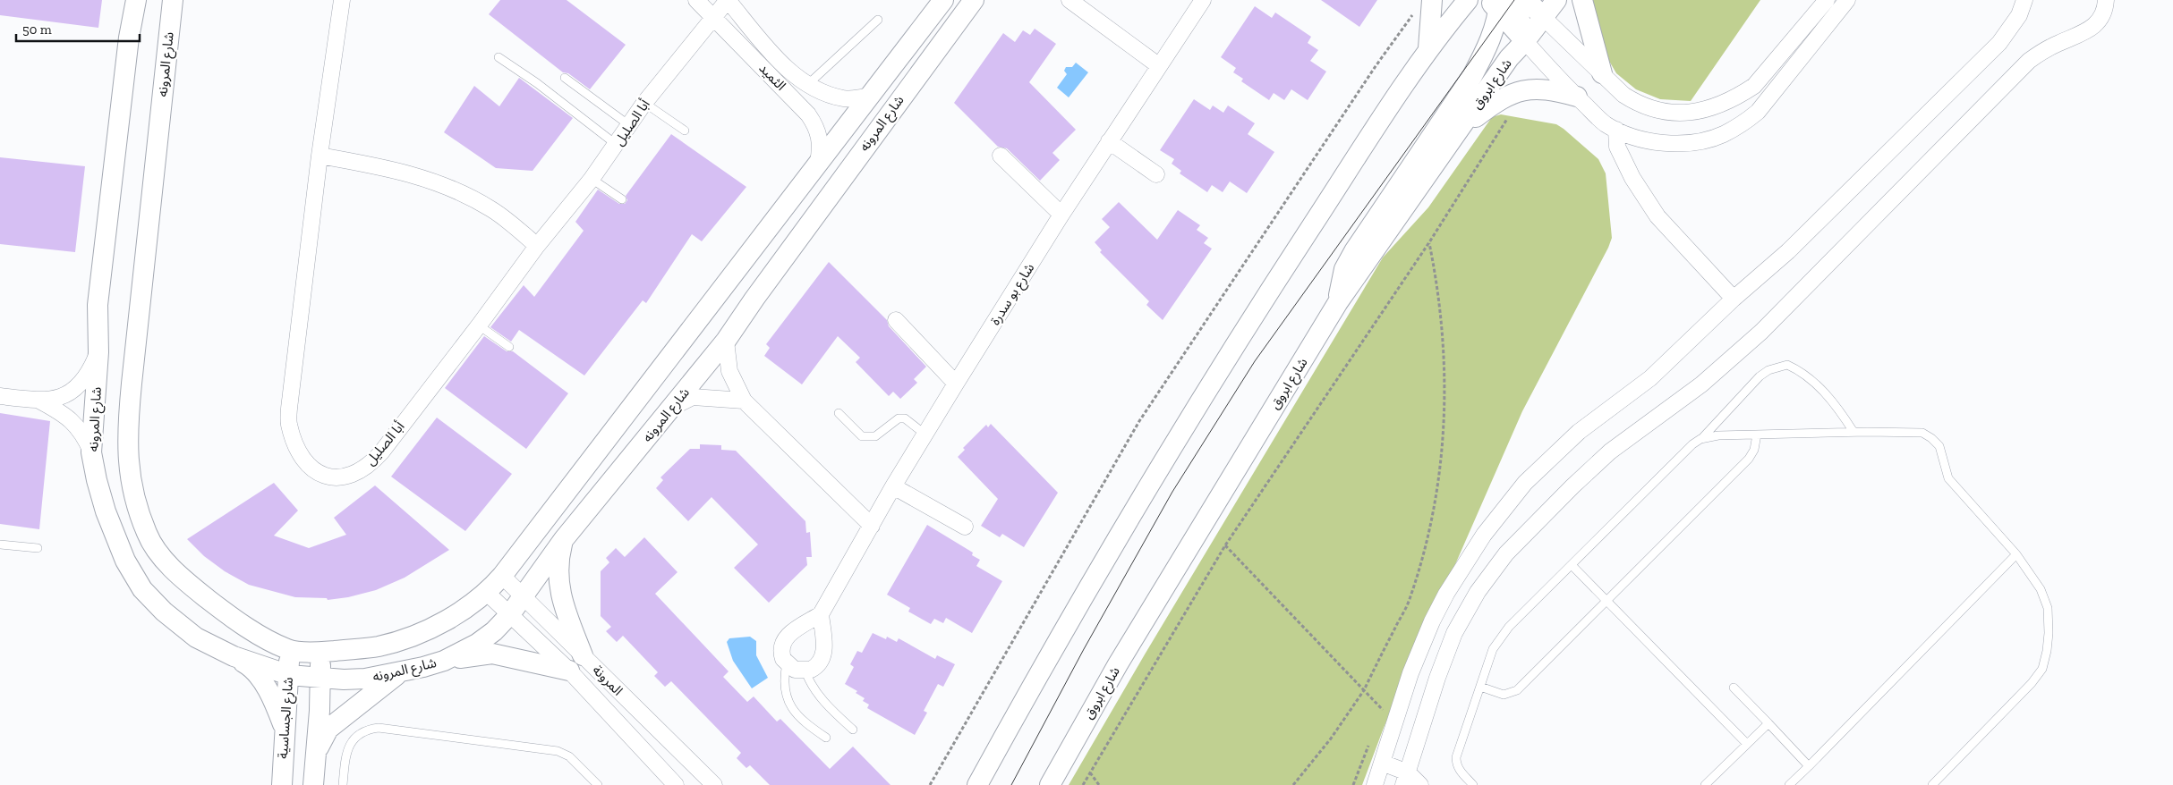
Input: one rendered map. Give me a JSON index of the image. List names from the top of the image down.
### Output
{
  "streets": {
    "street": [
      "شارع المرونه",
      "الثميد",
      "شارع ابروق",
      "أبا الصليل",
      "شارع بو سدرة",
      "المرونة",
      "شارع الجساسية"
    ]
  },
  "crossings": [
    ["شارع المرونه", "الثميد"],
    ["شارع المرونه", "المرونة"],
    ["شارع المرونه", "شارع الجساسية"],
    ["الثميد", "أبا الصليل"]
  ],
  "scale_bar": "50 m"
}
